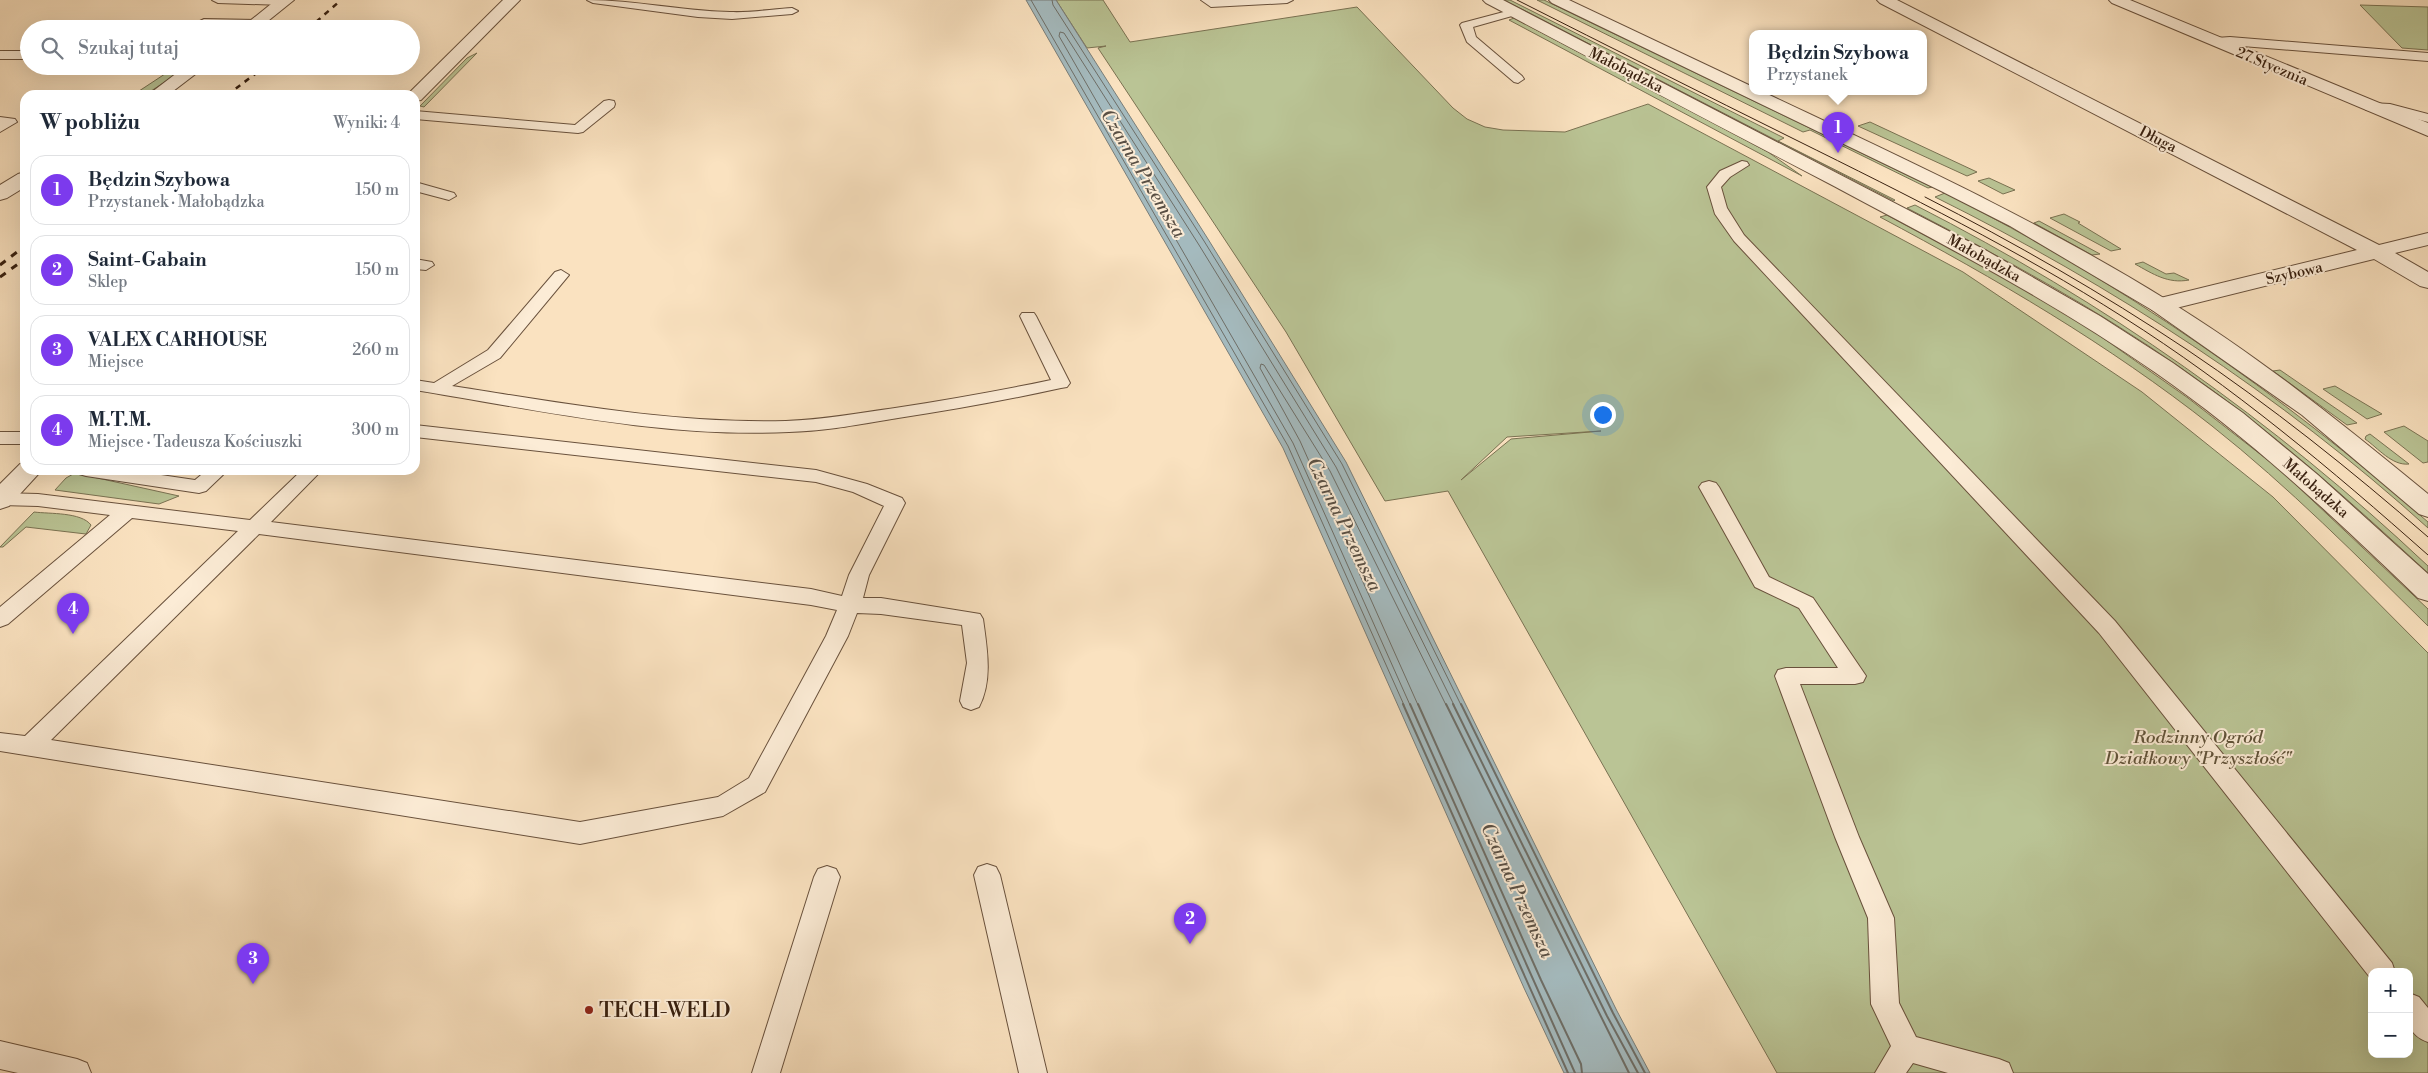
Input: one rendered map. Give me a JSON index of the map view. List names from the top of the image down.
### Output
{
  "streets": {
    "street": [
      "27 Stycznia",
      "Małobądzka",
      "Długa",
      "Szybowa"
    ]
  },
  "crossings": [
    ["Małobądzka", "Szybowa"],
    ["Długa", "Szybowa"]
  ],
  "water": ["Czarna Przemsza"],
  "parks": ["Rodzinny Ogród Działkowy \"Przyszłość\""],
  "places": ["TECH-WELD"],
  "page": {
    "search": "Szukaj tutaj",
    "popup": ["Będzin Szybowa", "Przystanek"],
    "heading": ["W pobliżu", "Wyniki: 4"],
    "pins": [
      "1",
      "4",
      "2",
      "3"
    ],
    "list": [
      {
        "mark": "1",
        "name": "Będzin Szybowa",
        "note": "Przystanek · Małobądzka",
        "value": "150 m"
      },
      {
        "mark": "2",
        "name": "Saint-Gabain",
        "note": "Sklep",
        "value": "150 m"
      },
      {
        "mark": "3",
        "name": "VALEX CARHOUSE",
        "note": "Miejsce",
        "value": "260 m"
      },
      {
        "mark": "4",
        "name": "M.T.M.",
        "note": "Miejsce · Tadeusza Kościuszki",
        "value": "300 m"
      }
    ],
    "map_buttons": ["+", "−"]
  }
}
